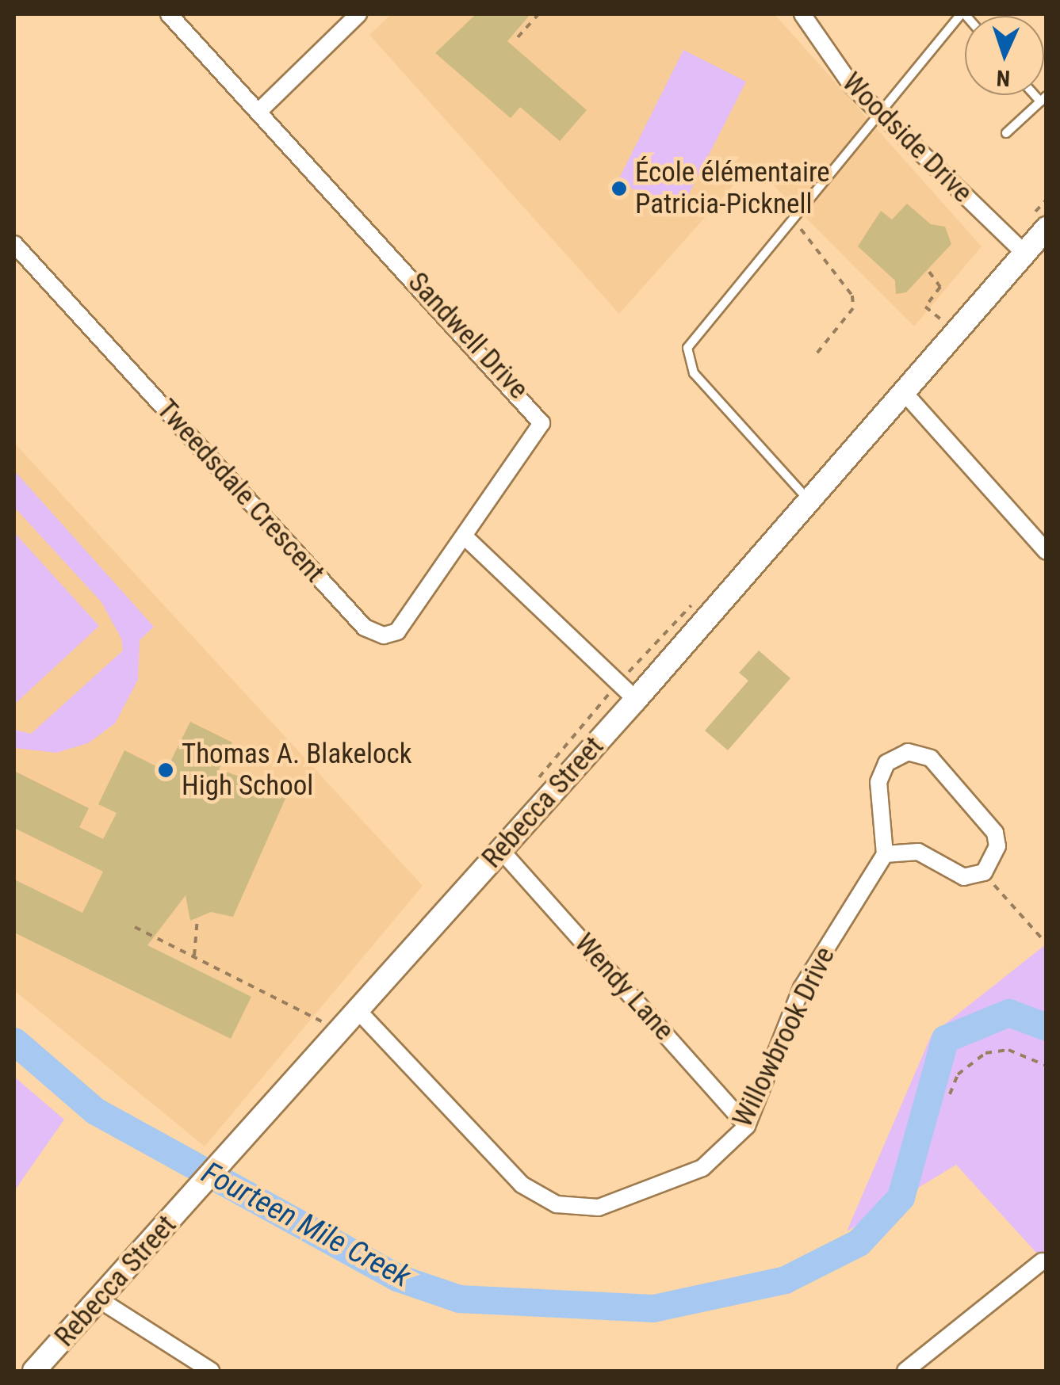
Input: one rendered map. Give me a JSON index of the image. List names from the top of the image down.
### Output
{
  "streets": {
    "main road": ["Rebecca Street"],
    "street": [
      "Woodside Drive",
      "Sandwell Drive",
      "Tweedsdale Crescent",
      "Wendy Lane",
      "Willowbrook Drive"
    ]
  },
  "crossings": [
    ["Woodside Drive", "Rebecca Street"],
    ["Sandwell Drive", "Tweedsdale Crescent"],
    ["Rebecca Street", "Wendy Lane"],
    ["Rebecca Street", "Willowbrook Drive"],
    ["Wendy Lane", "Willowbrook Drive"]
  ],
  "water": ["Fourteen Mile Creek"],
  "places": ["École élémentaire Patricia-Picknell", "Thomas A. Blakelock High School"],
  "north": "bottom"
}
